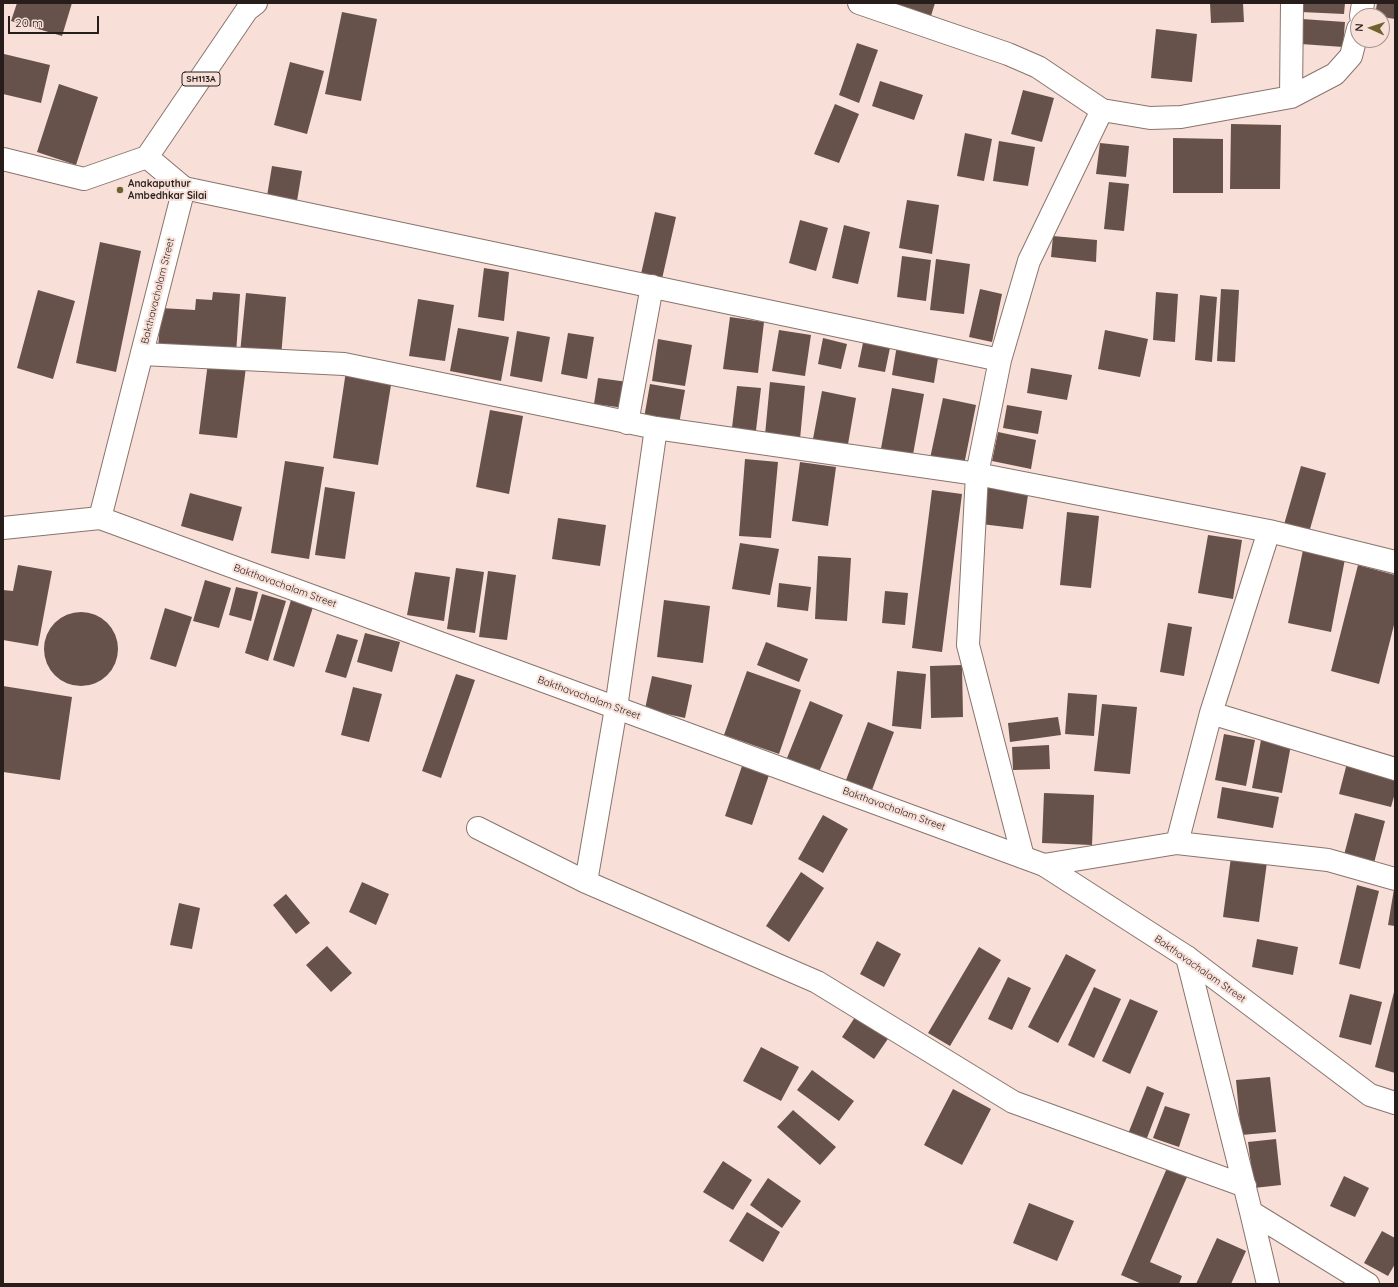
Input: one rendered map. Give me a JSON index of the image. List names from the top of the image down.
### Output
{
  "streets": {
    "street": ["SH113A", "Bakthavachalam Street"]
  },
  "places": ["Anakaputhur Ambedhkar Silai"],
  "scale_bar": "20 m",
  "north": "left"
}
